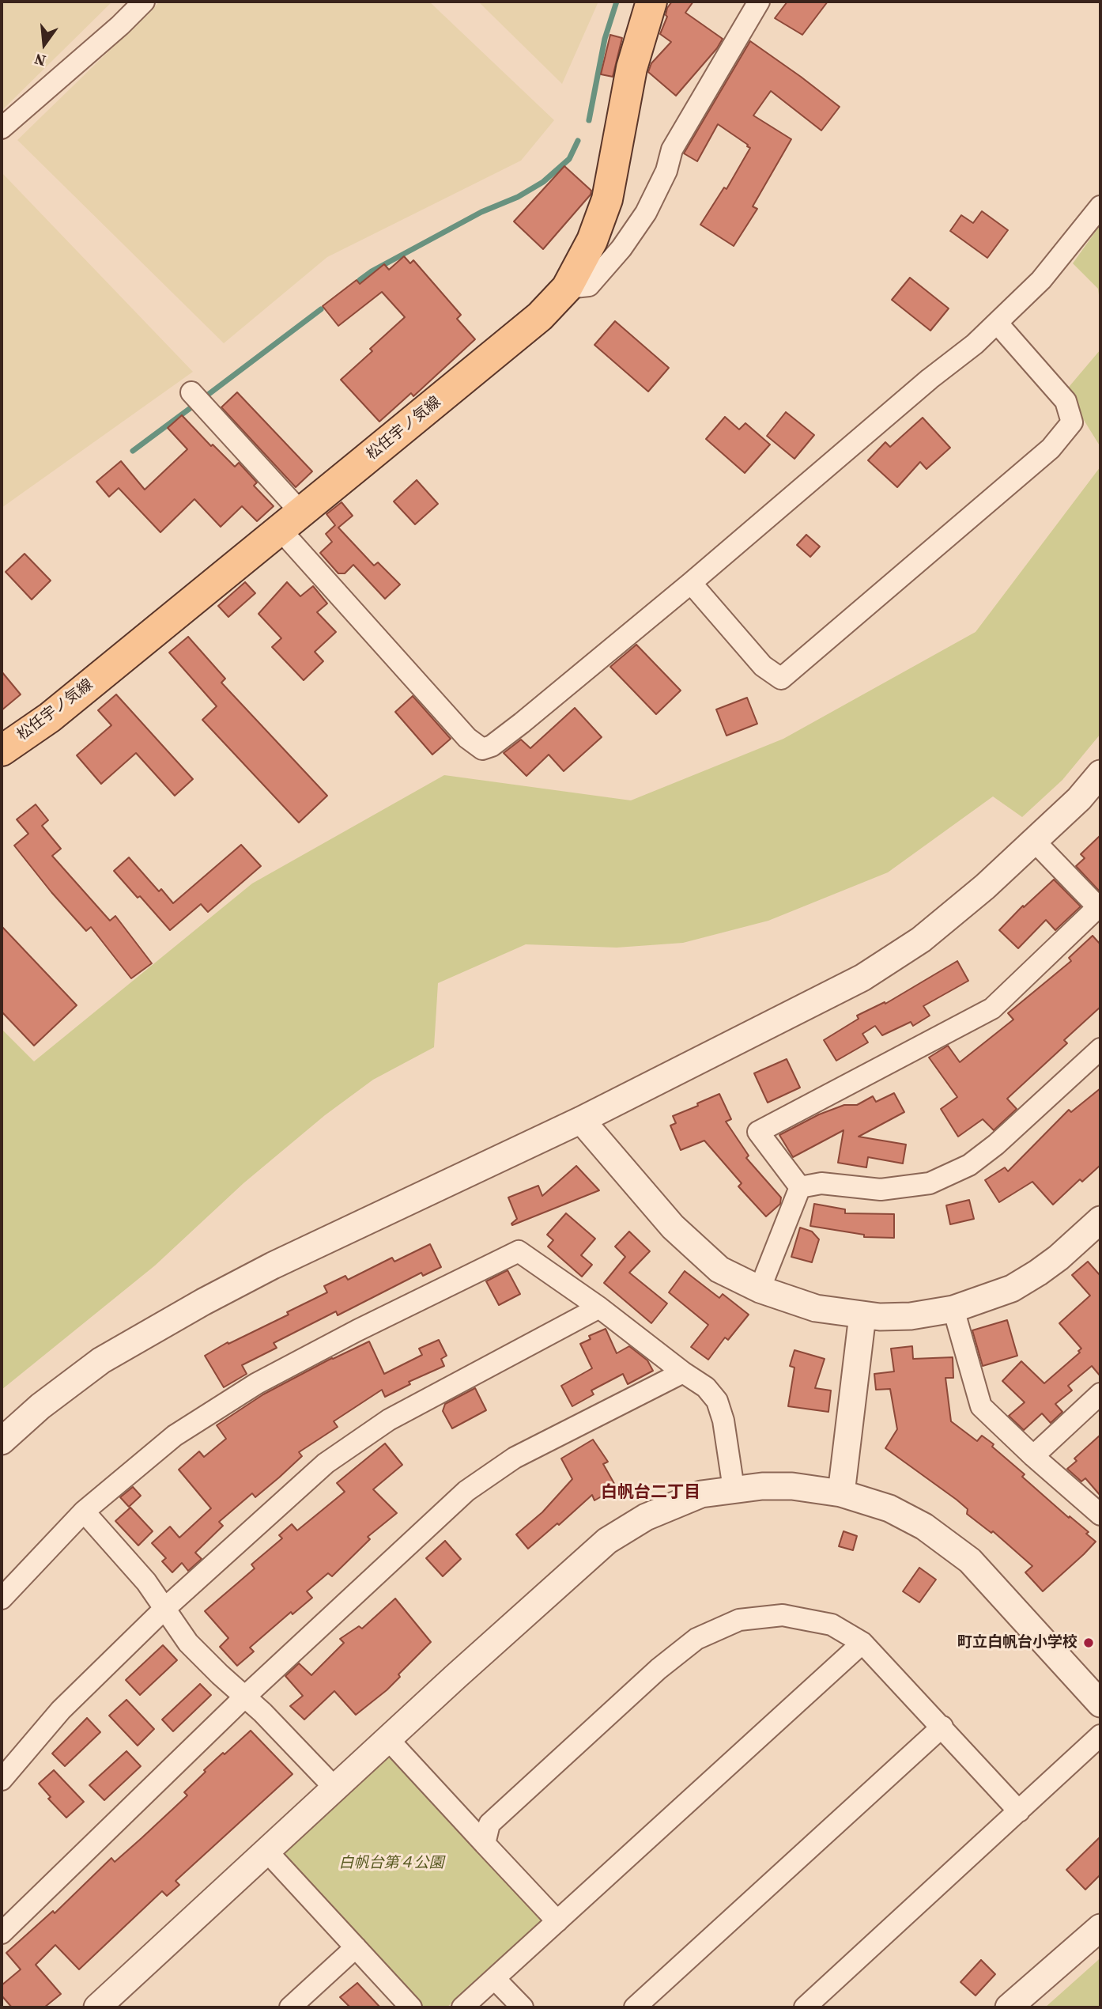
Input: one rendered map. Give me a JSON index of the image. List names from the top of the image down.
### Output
{
  "streets": {
    "main road": ["松任宇ノ気線"]
  },
  "districts": ["白帆台二丁目"],
  "parks": ["白帆台第４公園"],
  "places": ["町立白帆台小学校"],
  "north": "bottom"
}
